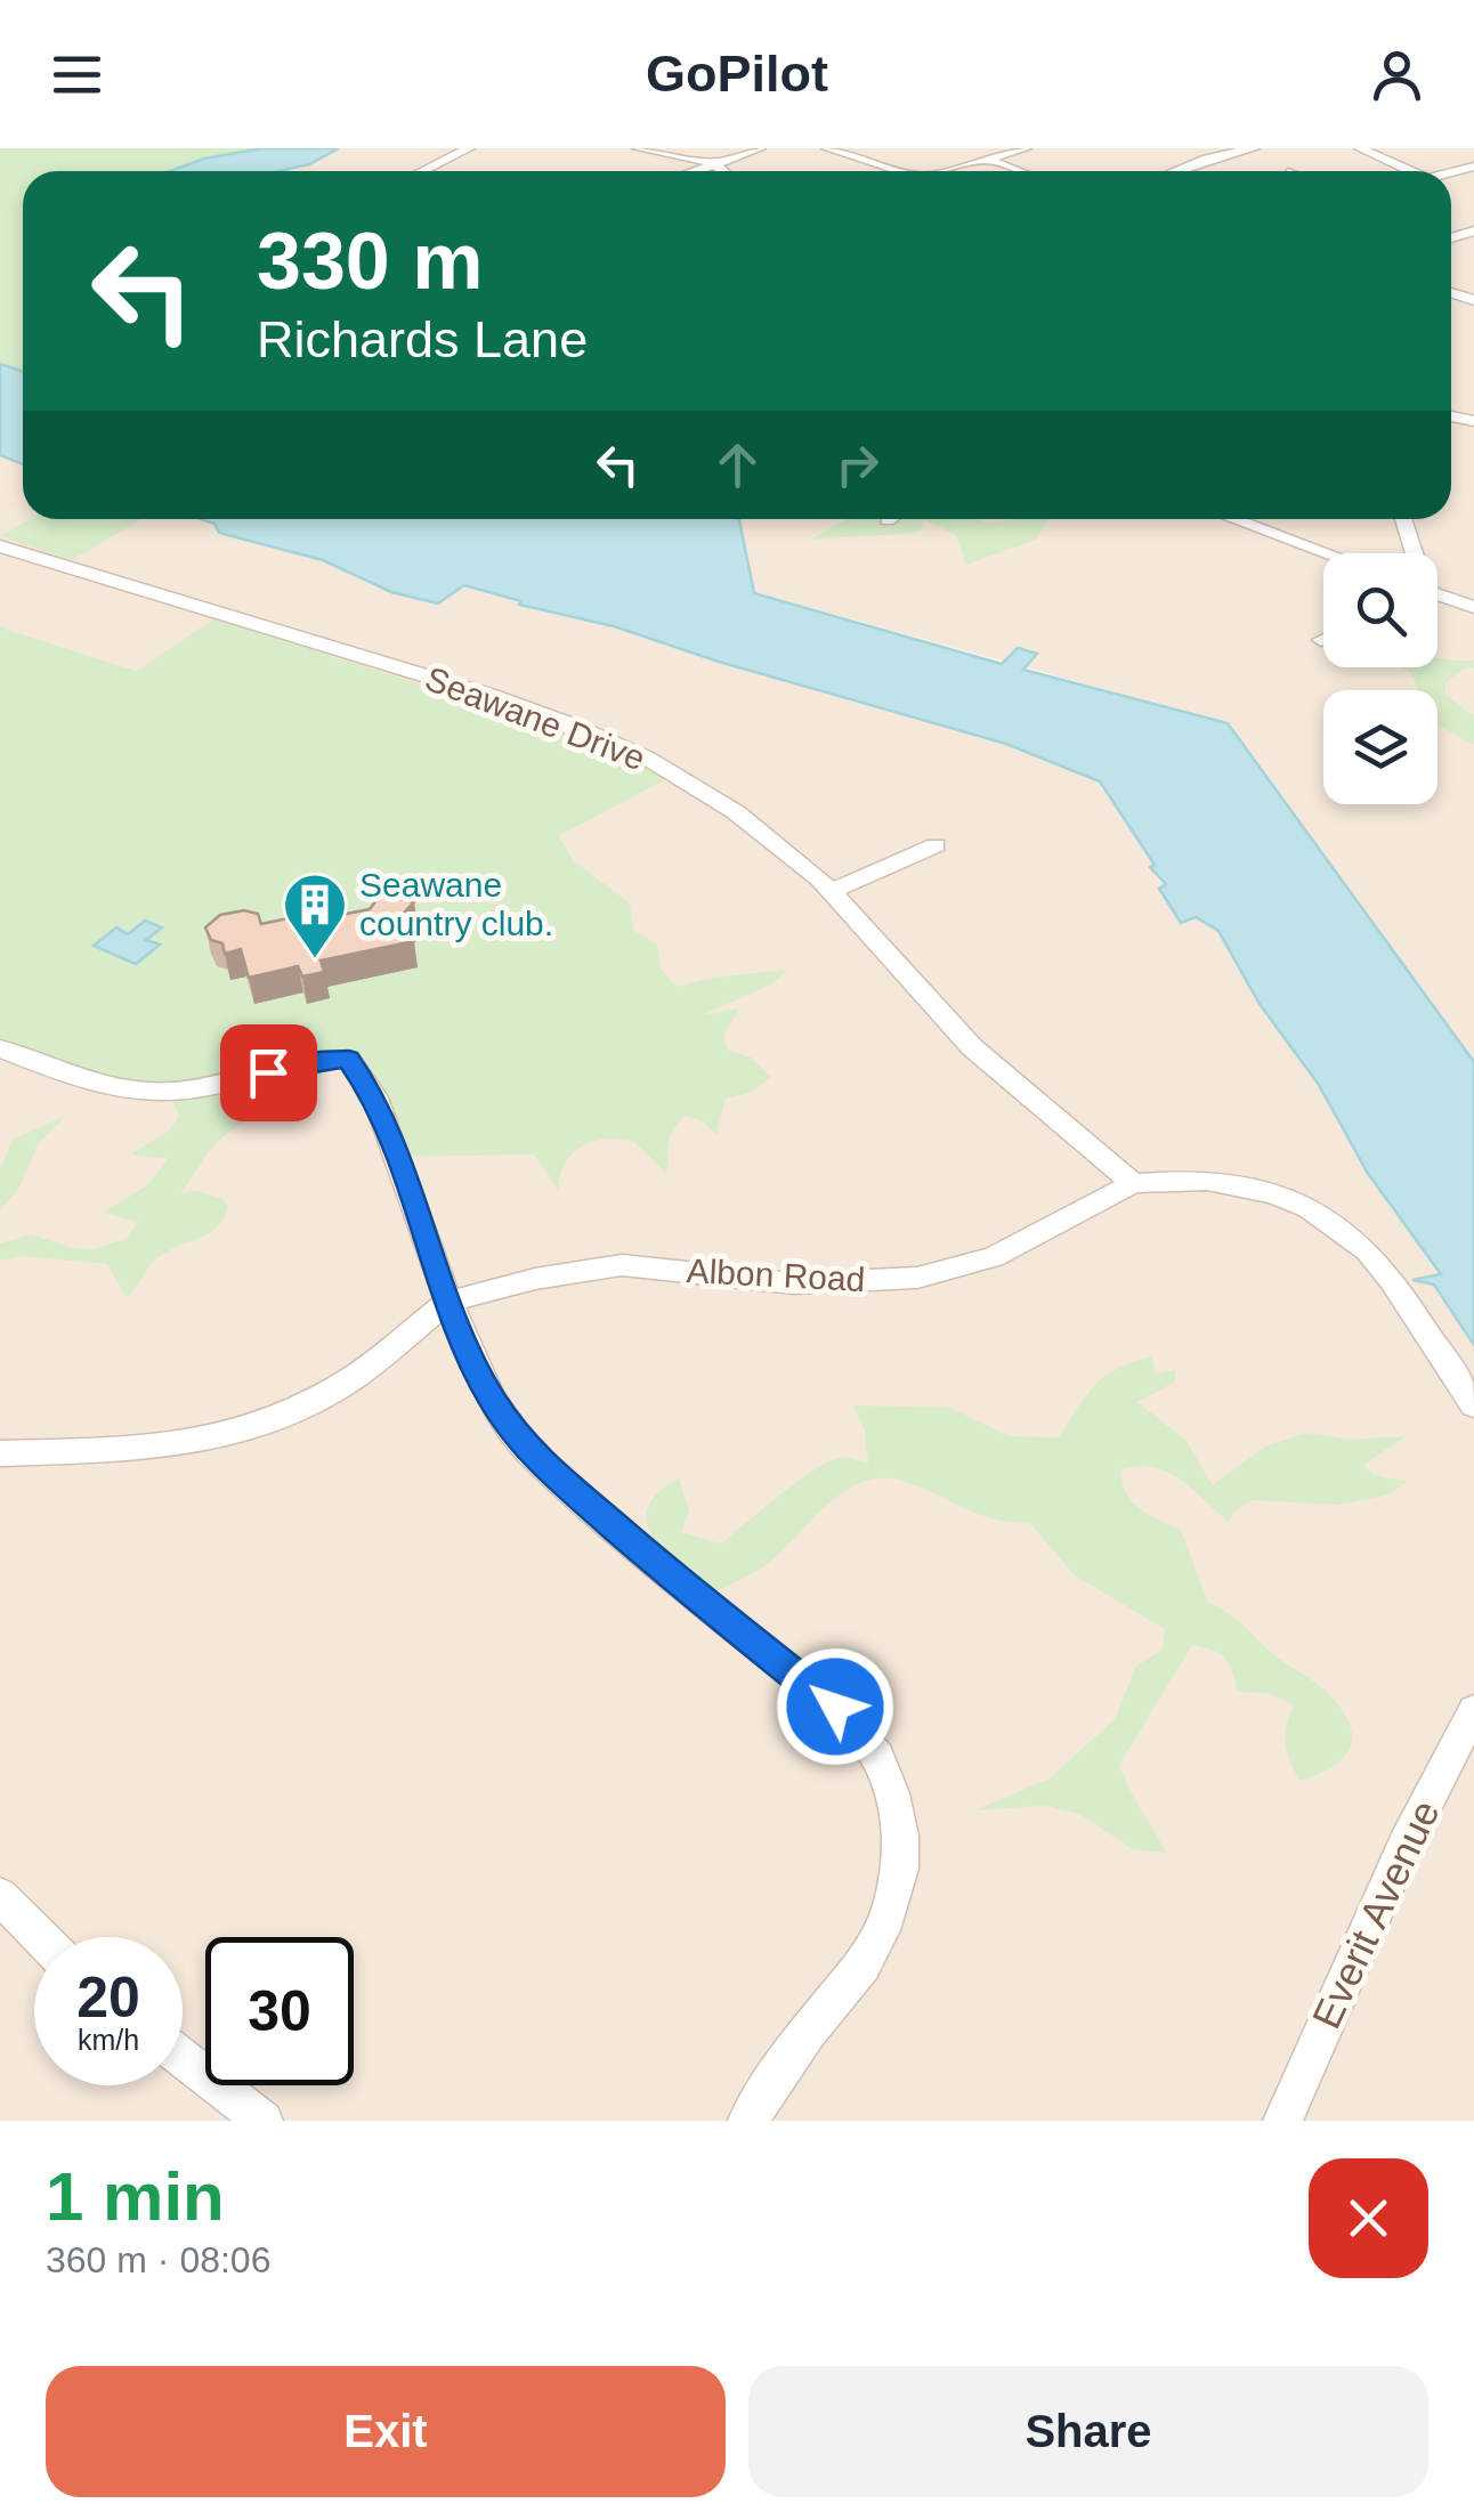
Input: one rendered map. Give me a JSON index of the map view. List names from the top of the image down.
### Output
{
  "streets": {
    "street": ["Seawane Drive", "Albon Road", "Everit Avenue"]
  },
  "crossings": [
    ["Seawane Drive", "Albon Road"]
  ],
  "places": {
    "building": ["Seawane country club."]
  },
  "page": {
    "header": "GoPilot",
    "turn": ["330 m", "Richards Lane"],
    "speed": "20 km/h",
    "limit": "30",
    "heading": ["1 min", "360 m · 08:06"],
    "buttons": ["Exit", "Share"]
  }
}
